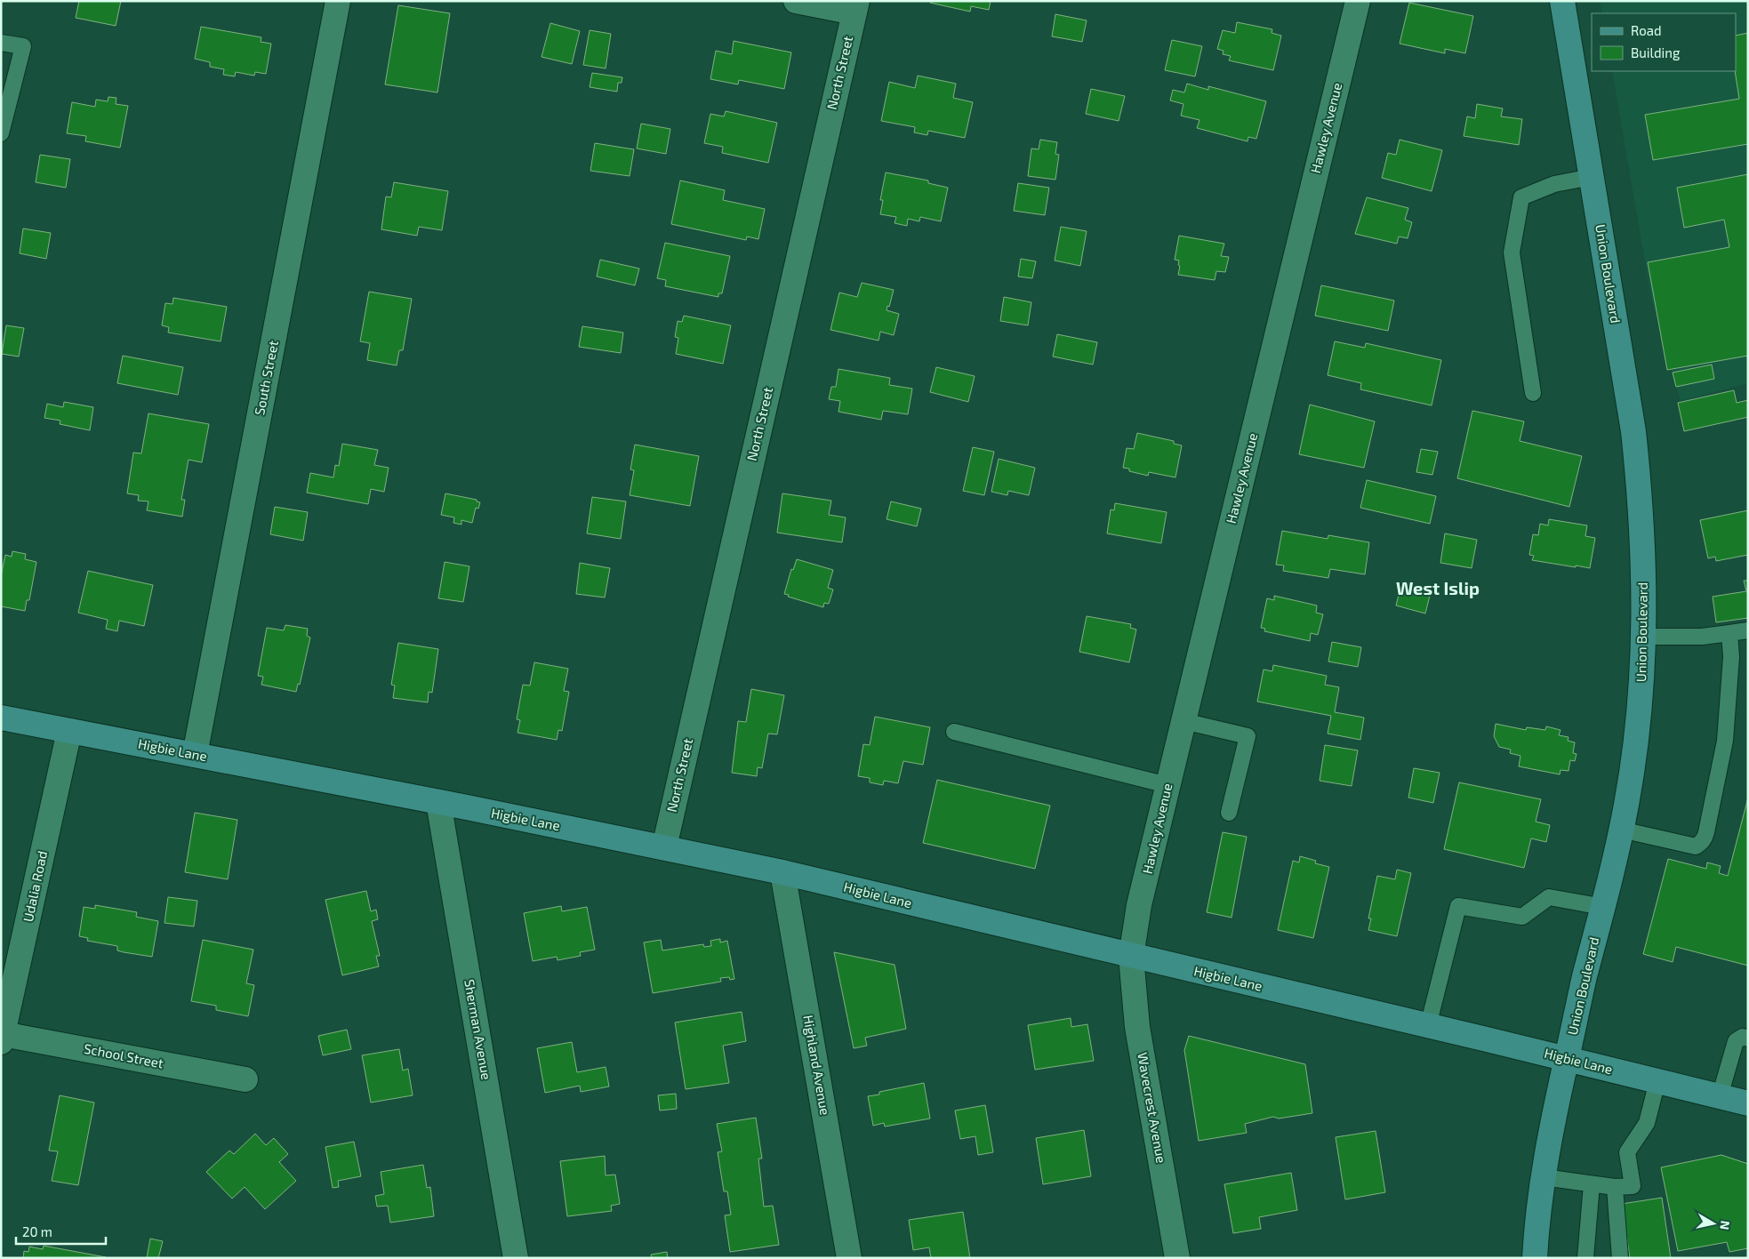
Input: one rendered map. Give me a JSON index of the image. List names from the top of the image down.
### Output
{
  "streets": {
    "main road": ["Union Boulevard", "Higbie Lane"],
    "street": [
      "North Street",
      "Hawley Avenue",
      "South Street",
      "Udalia Road",
      "Sherman Avenue",
      "School Street",
      "Highland Avenue",
      "Wavecrest Avenue"
    ]
  },
  "crossings": [
    ["North Street", "Higbie Lane"],
    ["Hawley Avenue", "Higbie Lane"],
    ["Hawley Avenue", "Wavecrest Avenue"],
    ["Union Boulevard", "Higbie Lane"],
    ["South Street", "Higbie Lane"],
    ["Higbie Lane", "Udalia Road"],
    ["Higbie Lane", "Sherman Avenue"],
    ["Higbie Lane", "Highland Avenue"],
    ["Higbie Lane", "Wavecrest Avenue"],
    ["Udalia Road", "School Street"]
  ],
  "districts": ["West Islip"],
  "legend": ["Road", "Building"],
  "scale_bar": "20 m",
  "north": "right"
}
